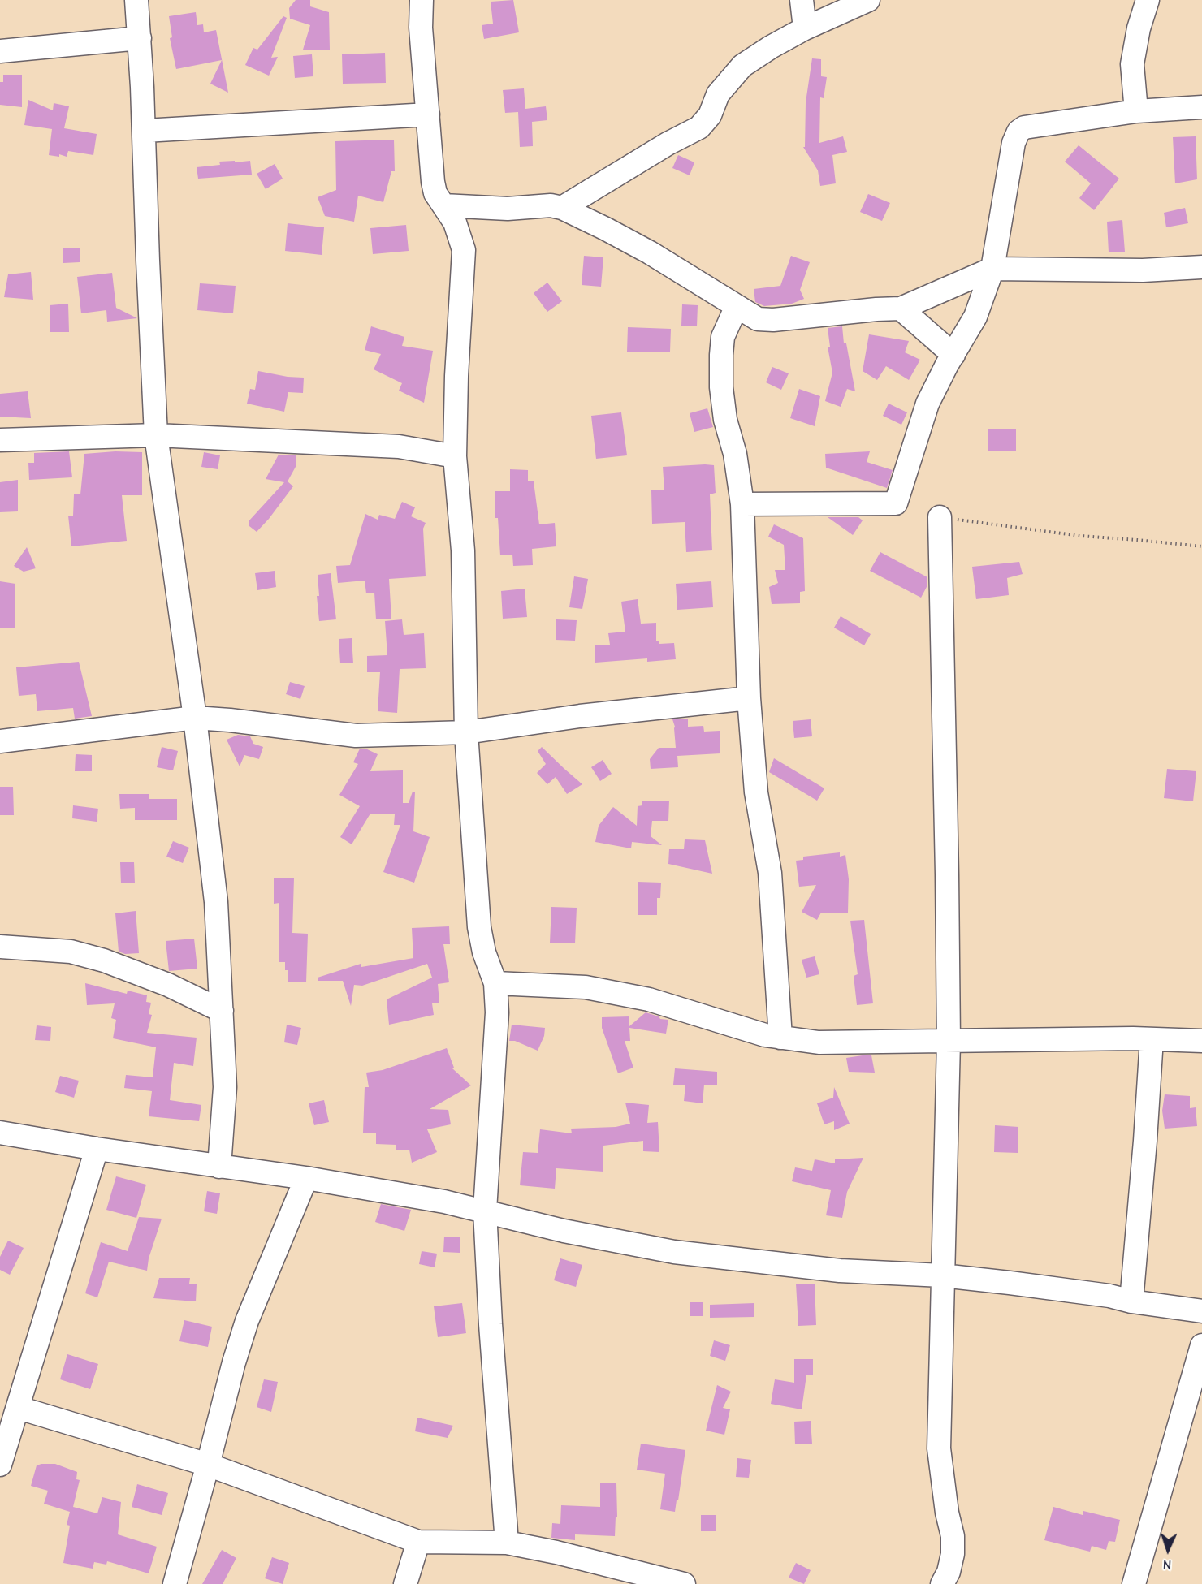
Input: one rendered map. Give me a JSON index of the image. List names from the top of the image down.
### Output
{
  "north": "bottom"
}
